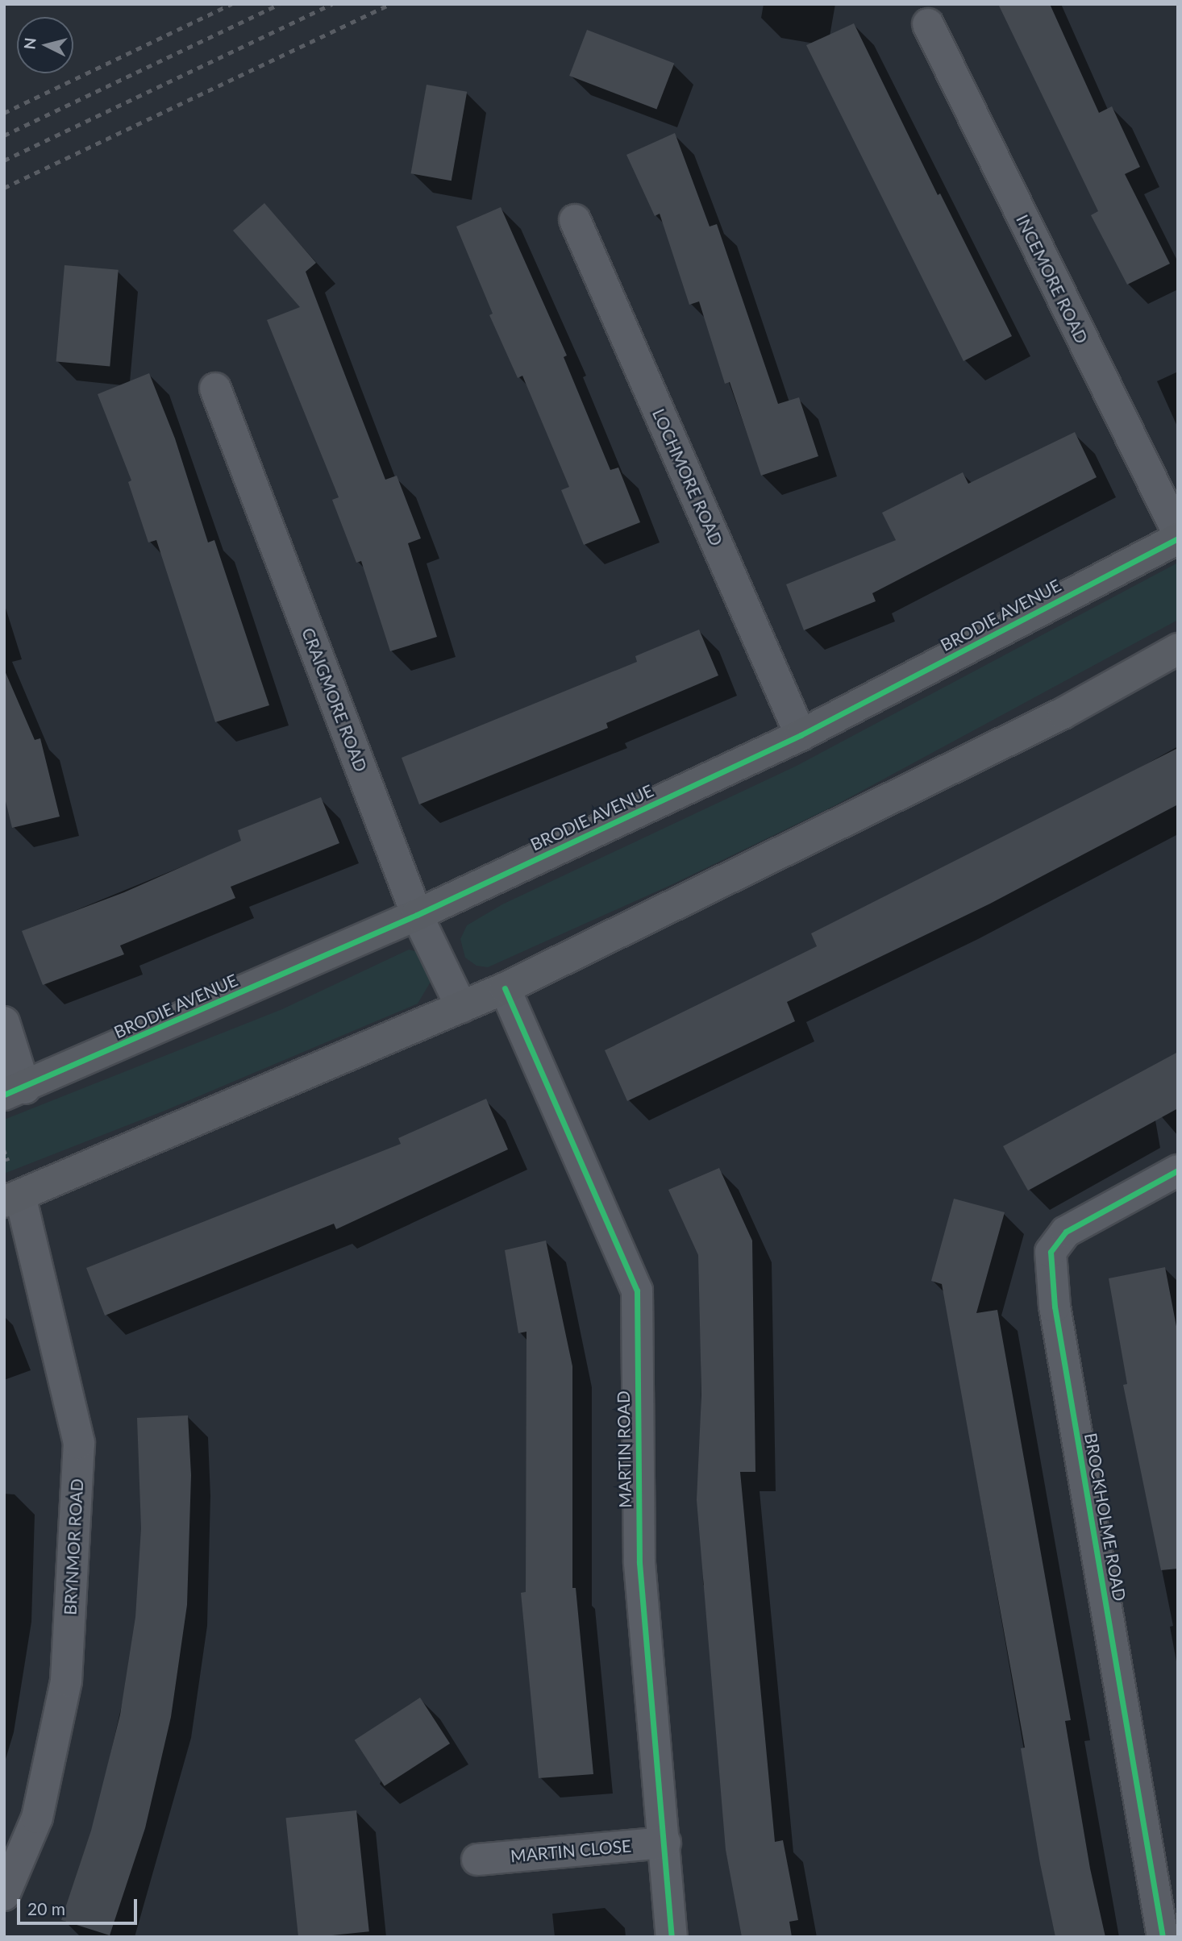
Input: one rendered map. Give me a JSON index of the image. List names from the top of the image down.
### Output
{
  "streets": {
    "street": [
      "INCEMORE ROAD",
      "LOCHMORE ROAD",
      "BRODIE AVENUE",
      "CRAIGMORE ROAD",
      "MARTIN ROAD",
      "BROCKHOLME ROAD",
      "BRYNMOR ROAD",
      "MARTIN CLOSE"
    ]
  },
  "crossings": [
    ["LOCHMORE ROAD", "BRODIE AVENUE"],
    ["BRODIE AVENUE", "CRAIGMORE ROAD"],
    ["MARTIN ROAD", "MARTIN CLOSE"]
  ],
  "scale_bar": "20 m",
  "north": "left"
}
